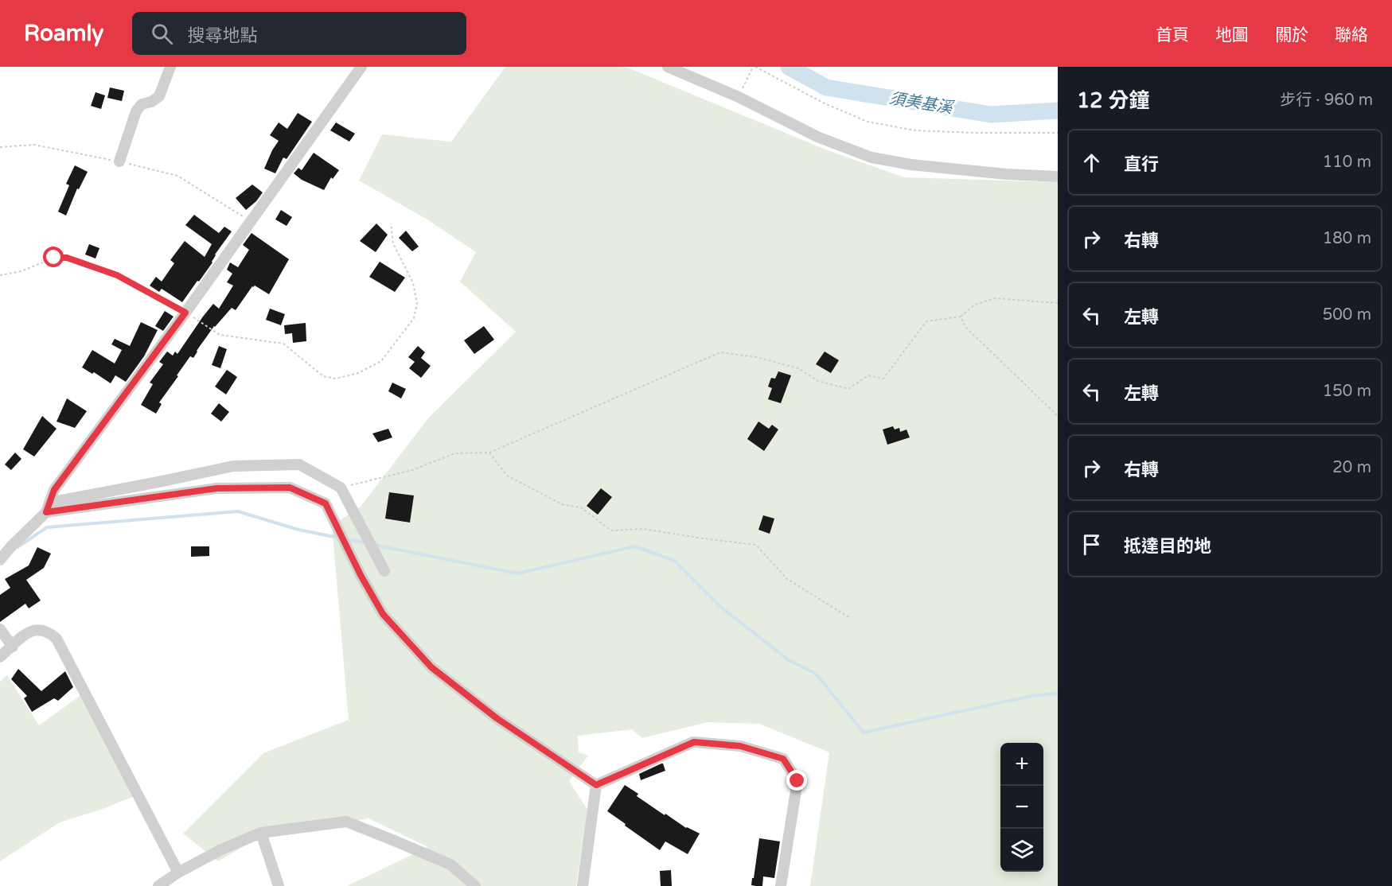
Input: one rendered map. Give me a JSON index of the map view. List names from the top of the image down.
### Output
{
  "water": ["須美基溪"],
  "page": {
    "header": "Roamly",
    "search": "搜尋地點",
    "nav": [
      "首頁",
      "地圖",
      "關於",
      "聯絡"
    ],
    "heading": ["12 分鐘", "步行 · 960 m"],
    "list": [
      ["直行", "110 m"],
      ["右轉", "180 m"],
      ["左轉", "500 m"],
      ["左轉", "150 m"],
      ["右轉", "20 m"],
      "抵達目的地"
    ],
    "map_buttons": ["+", "−"]
  }
}
